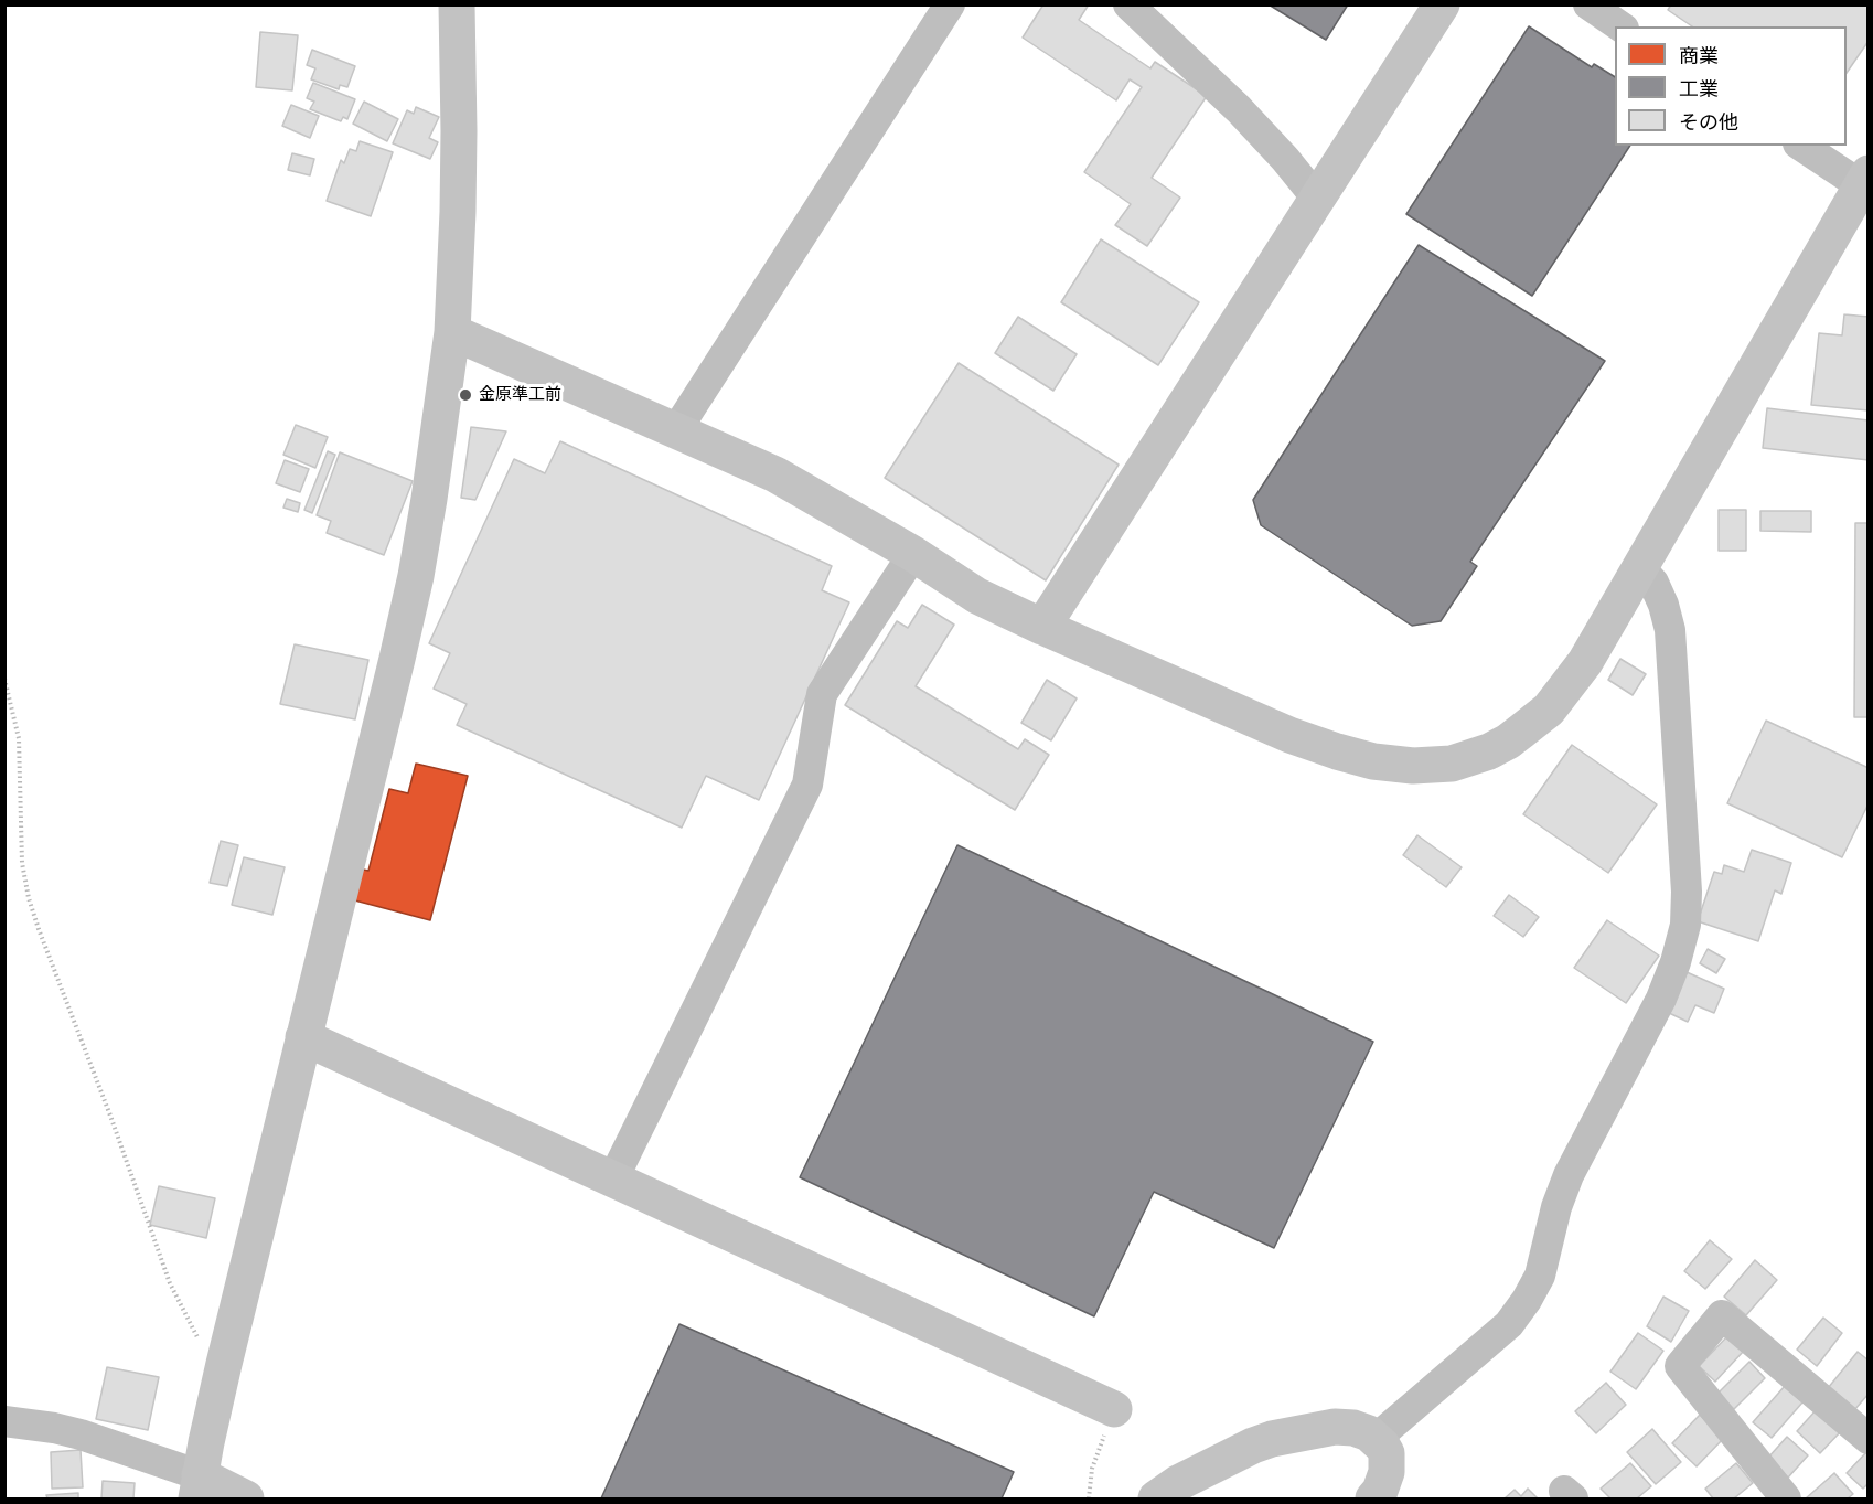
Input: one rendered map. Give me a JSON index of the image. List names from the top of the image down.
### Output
{
  "places": ["金原準工前"],
  "legend": ["商業", "工業", "その他"]
}
